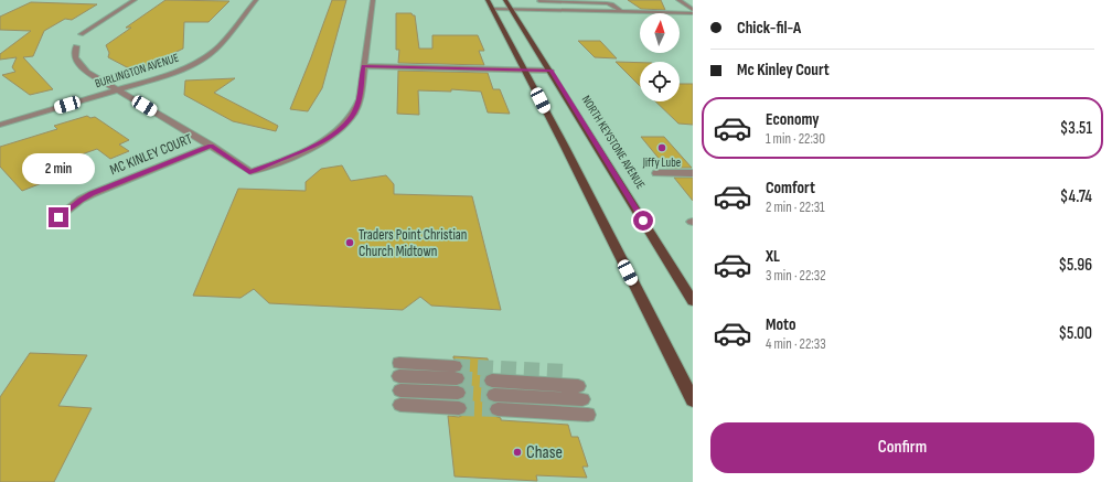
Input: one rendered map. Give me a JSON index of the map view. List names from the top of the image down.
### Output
{
  "streets": {
    "main road": ["NORTH KEYSTONE AVENUE"],
    "street": ["BURLINGTON AVENUE", "MC KINLEY COURT"]
  },
  "places": ["Jiffy Lube", "Traders Point Christian Church Midtown", "Chase"],
  "north": "top",
  "page": {
    "banner": ["Chick-fil-A", "Mc Kinley Court"],
    "list": [
      {
        "name": "Economy",
        "note": "1 min · 22:30",
        "value": "$3.51"
      },
      {
        "name": "Comfort",
        "note": "2 min · 22:31",
        "value": "$4.74"
      },
      {
        "name": "XL",
        "note": "3 min · 22:32",
        "value": "$5.96"
      },
      {
        "name": "Moto",
        "note": "4 min · 22:33",
        "value": "$5.00"
      }
    ],
    "bubble": "2 min",
    "buttons": "Confirm"
  }
}
